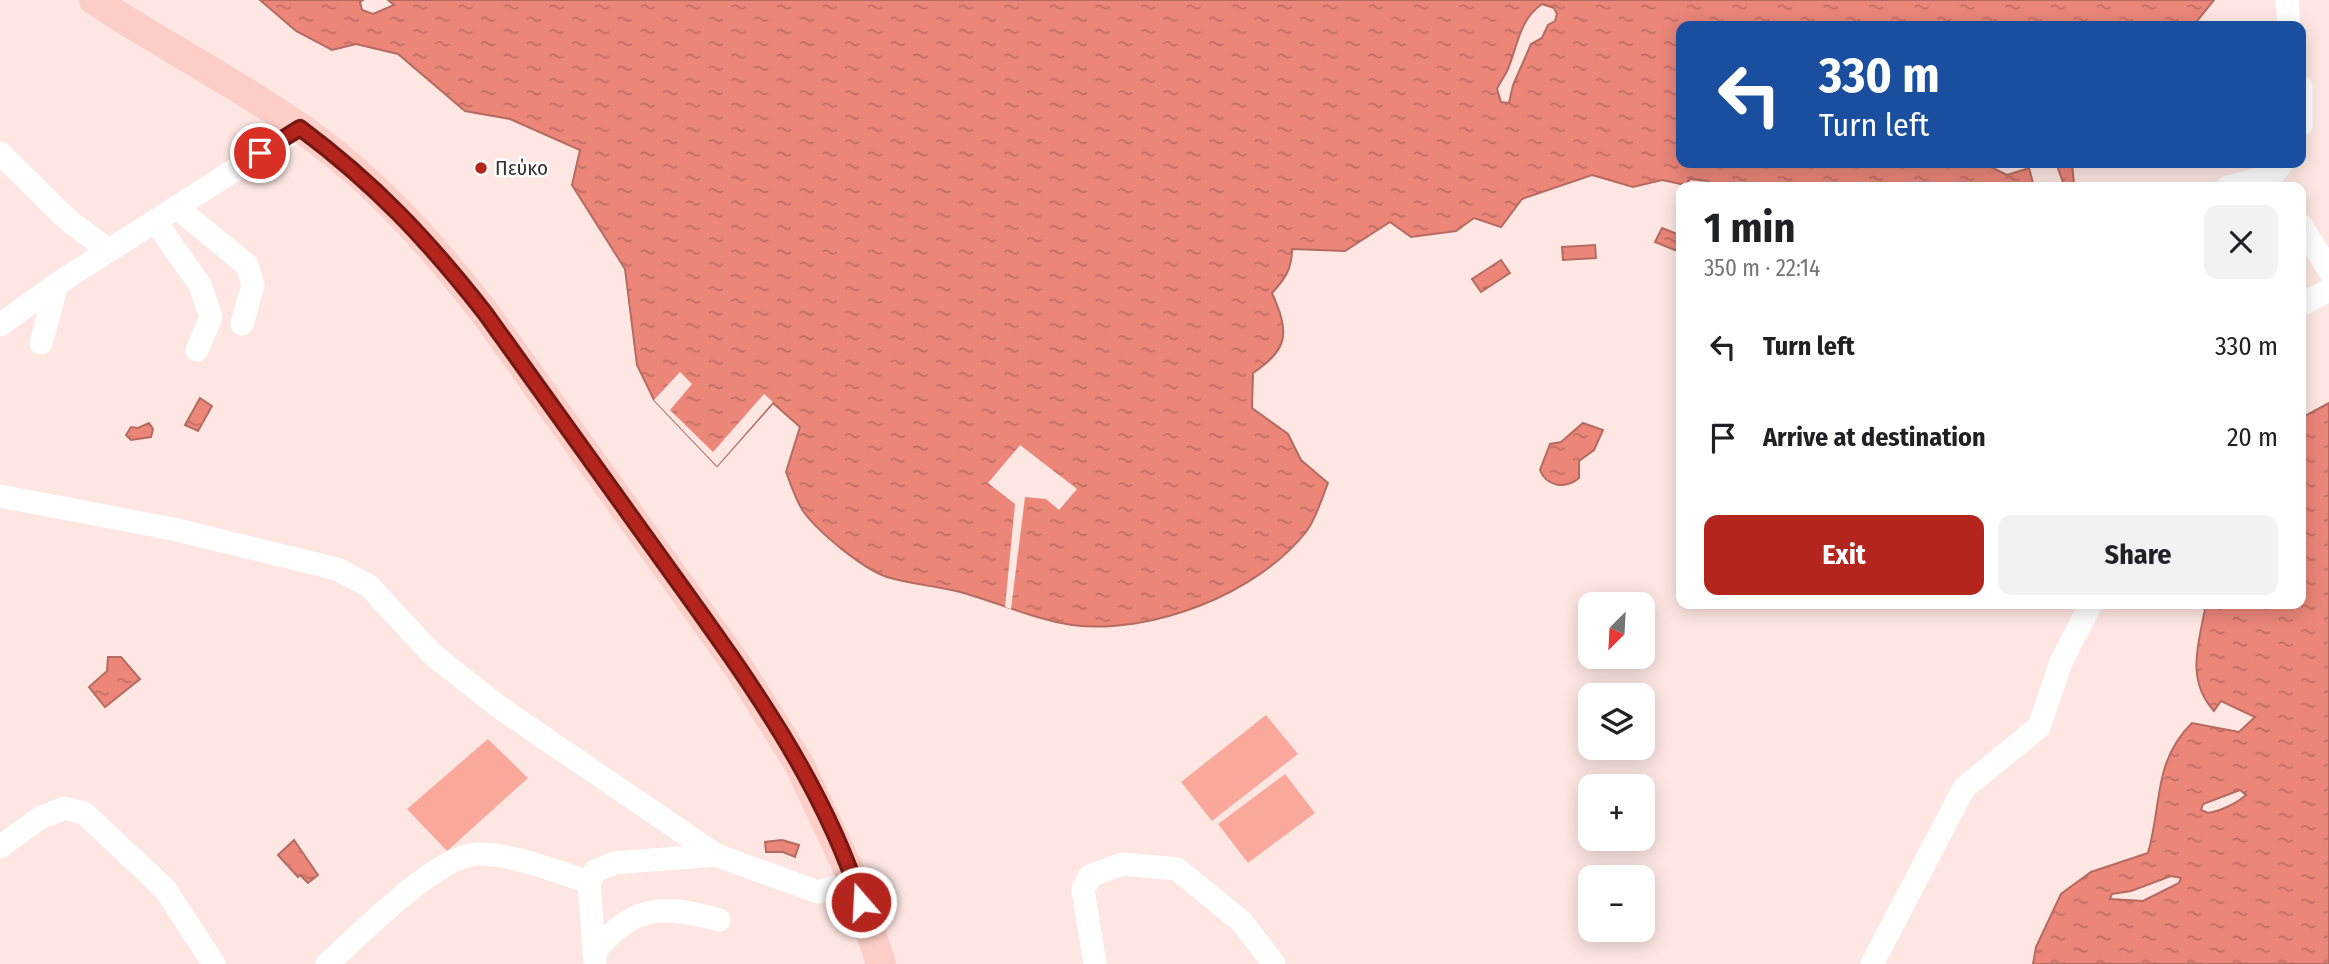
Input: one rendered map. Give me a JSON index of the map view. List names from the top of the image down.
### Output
{
  "places": ["Πεύκο"],
  "north": "bottom left",
  "page": {
    "turn": ["330 m", "Turn left"],
    "heading": ["1 min", "350 m · 22:14"],
    "list": [
      {
        "name": "Turn left",
        "value": "330 m"
      },
      {
        "name": "Arrive at destination",
        "value": "20 m"
      }
    ],
    "buttons": ["Exit", "Share"],
    "map_buttons": ["+", "−"]
  }
}
